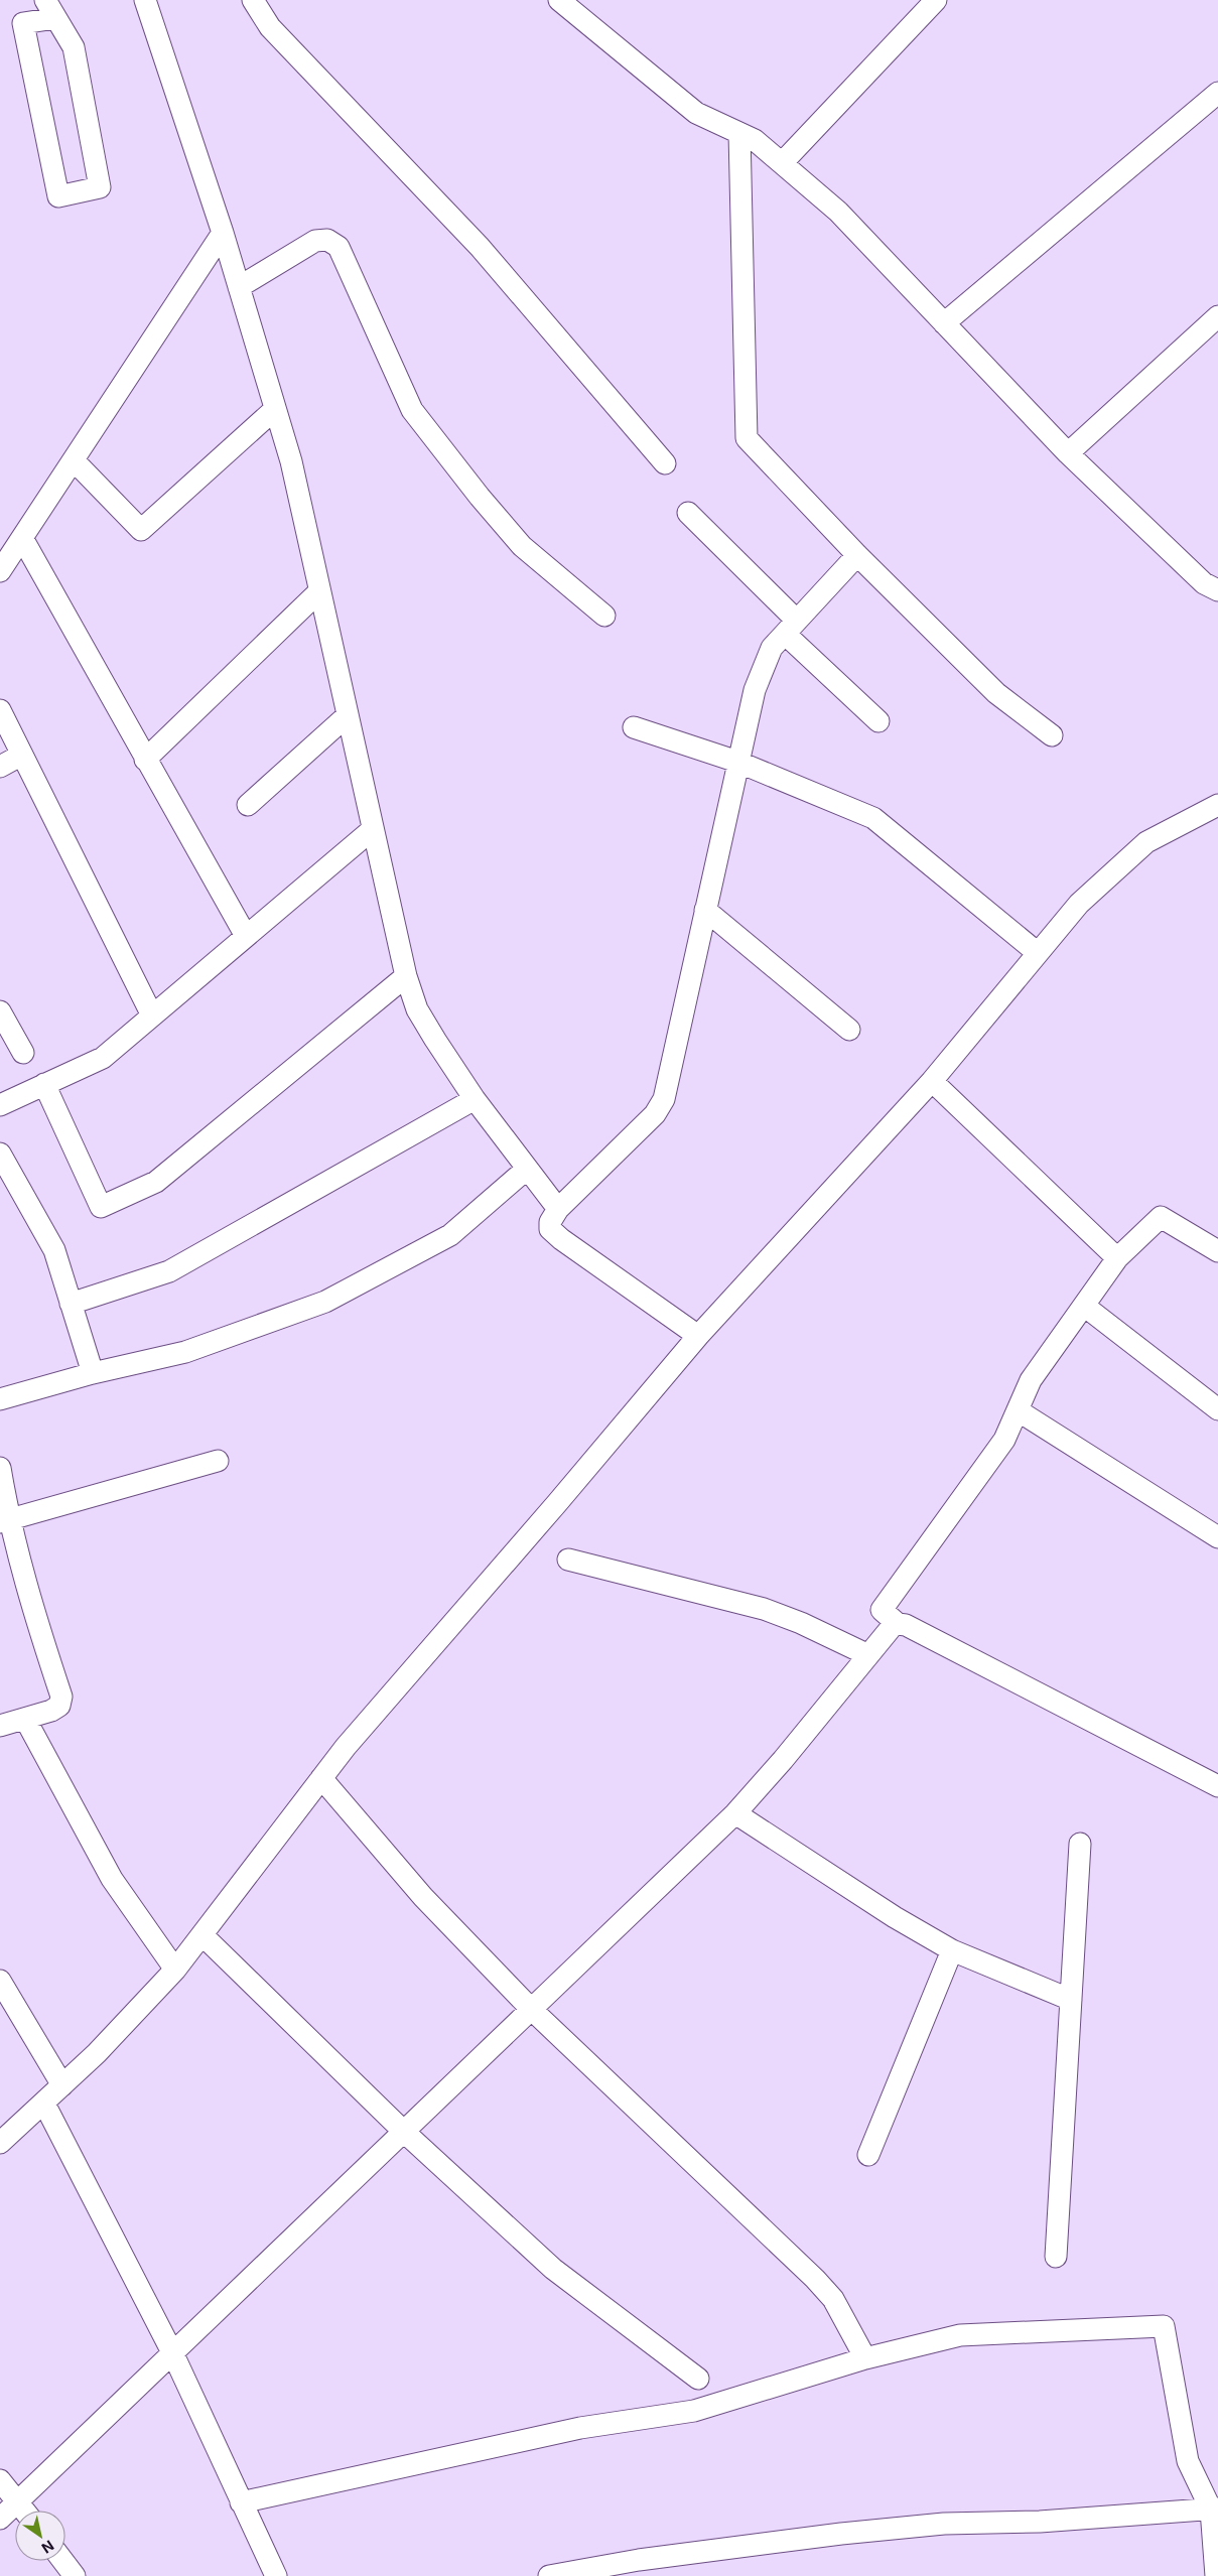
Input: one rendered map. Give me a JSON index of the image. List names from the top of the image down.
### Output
{
  "north": "bottom right"
}
